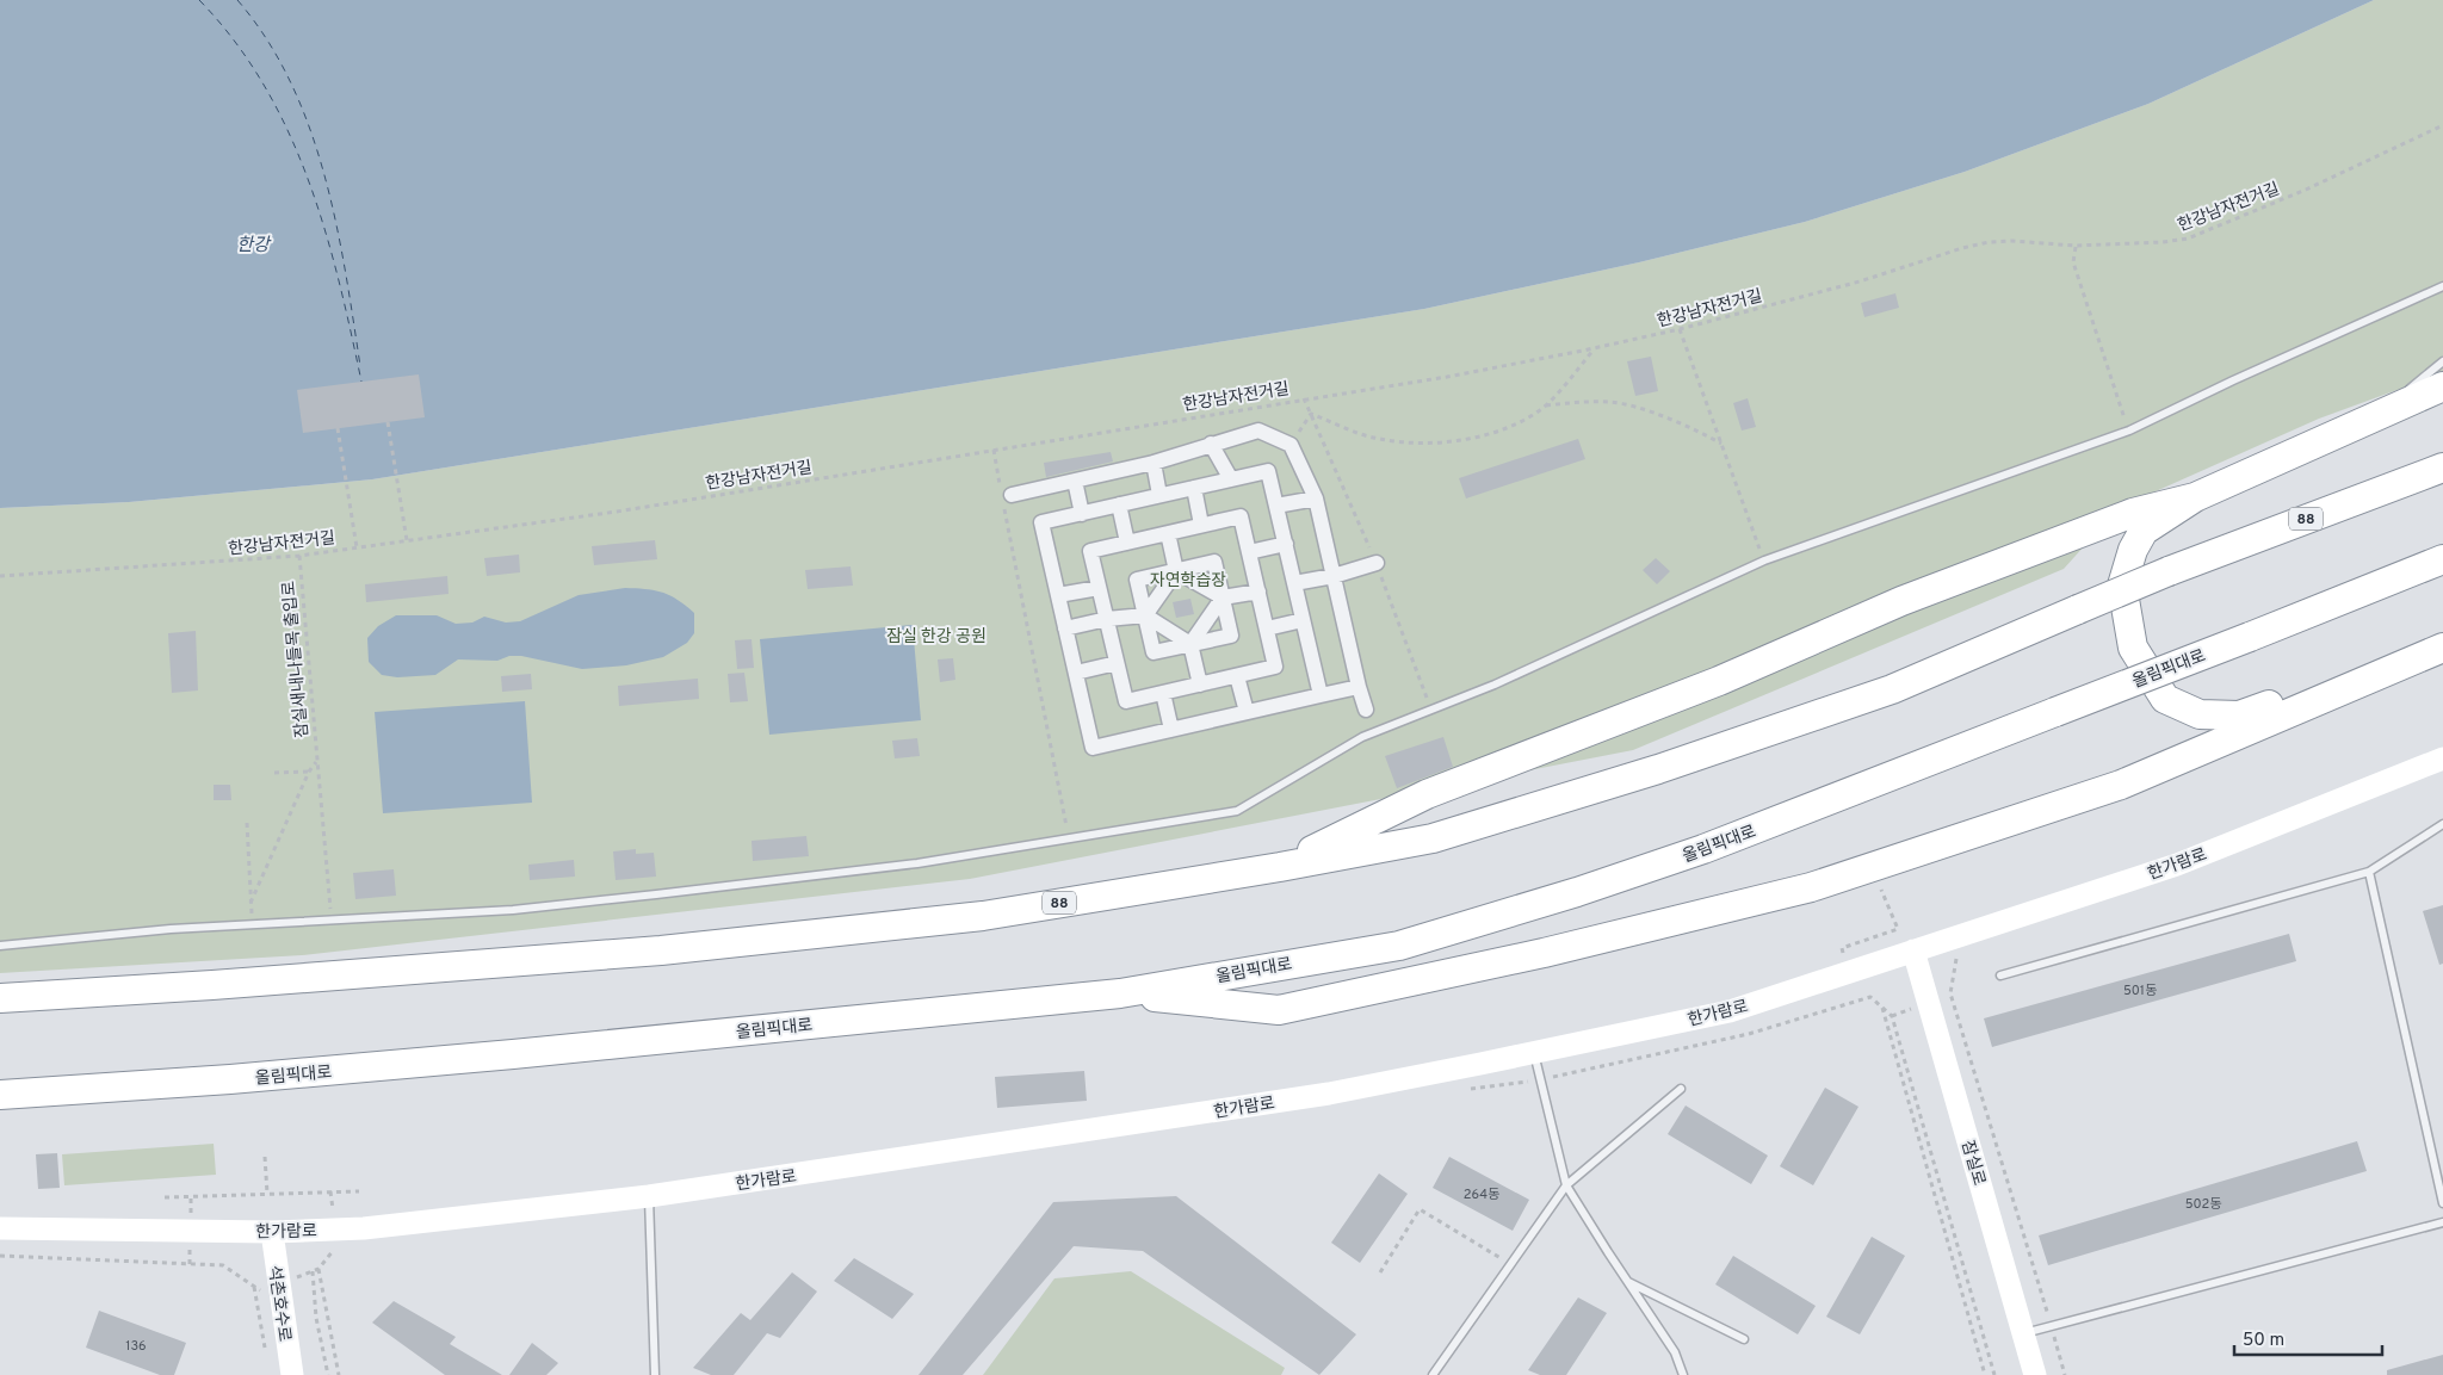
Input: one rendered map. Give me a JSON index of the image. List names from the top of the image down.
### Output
{
  "streets": {
    "highway": ["88", "올림픽대로"],
    "street": ["한가람로", "잠실로", "석촌호수로"],
    "path": ["한강남자전거길", "잠실새내나들목 출입로"]
  },
  "crossings": [
    ["한강남자전거길", "잠실새내나들목 출입로"],
    ["한가람로", "잠실로"],
    ["한가람로", "석촌호수로"]
  ],
  "water": ["한강"],
  "parks": ["자연학습장", "잠실 한강 공원"],
  "house_numbers": [
    "501동",
    "264동",
    "502동",
    "136"
  ],
  "scale_bar": "50 m"
}
